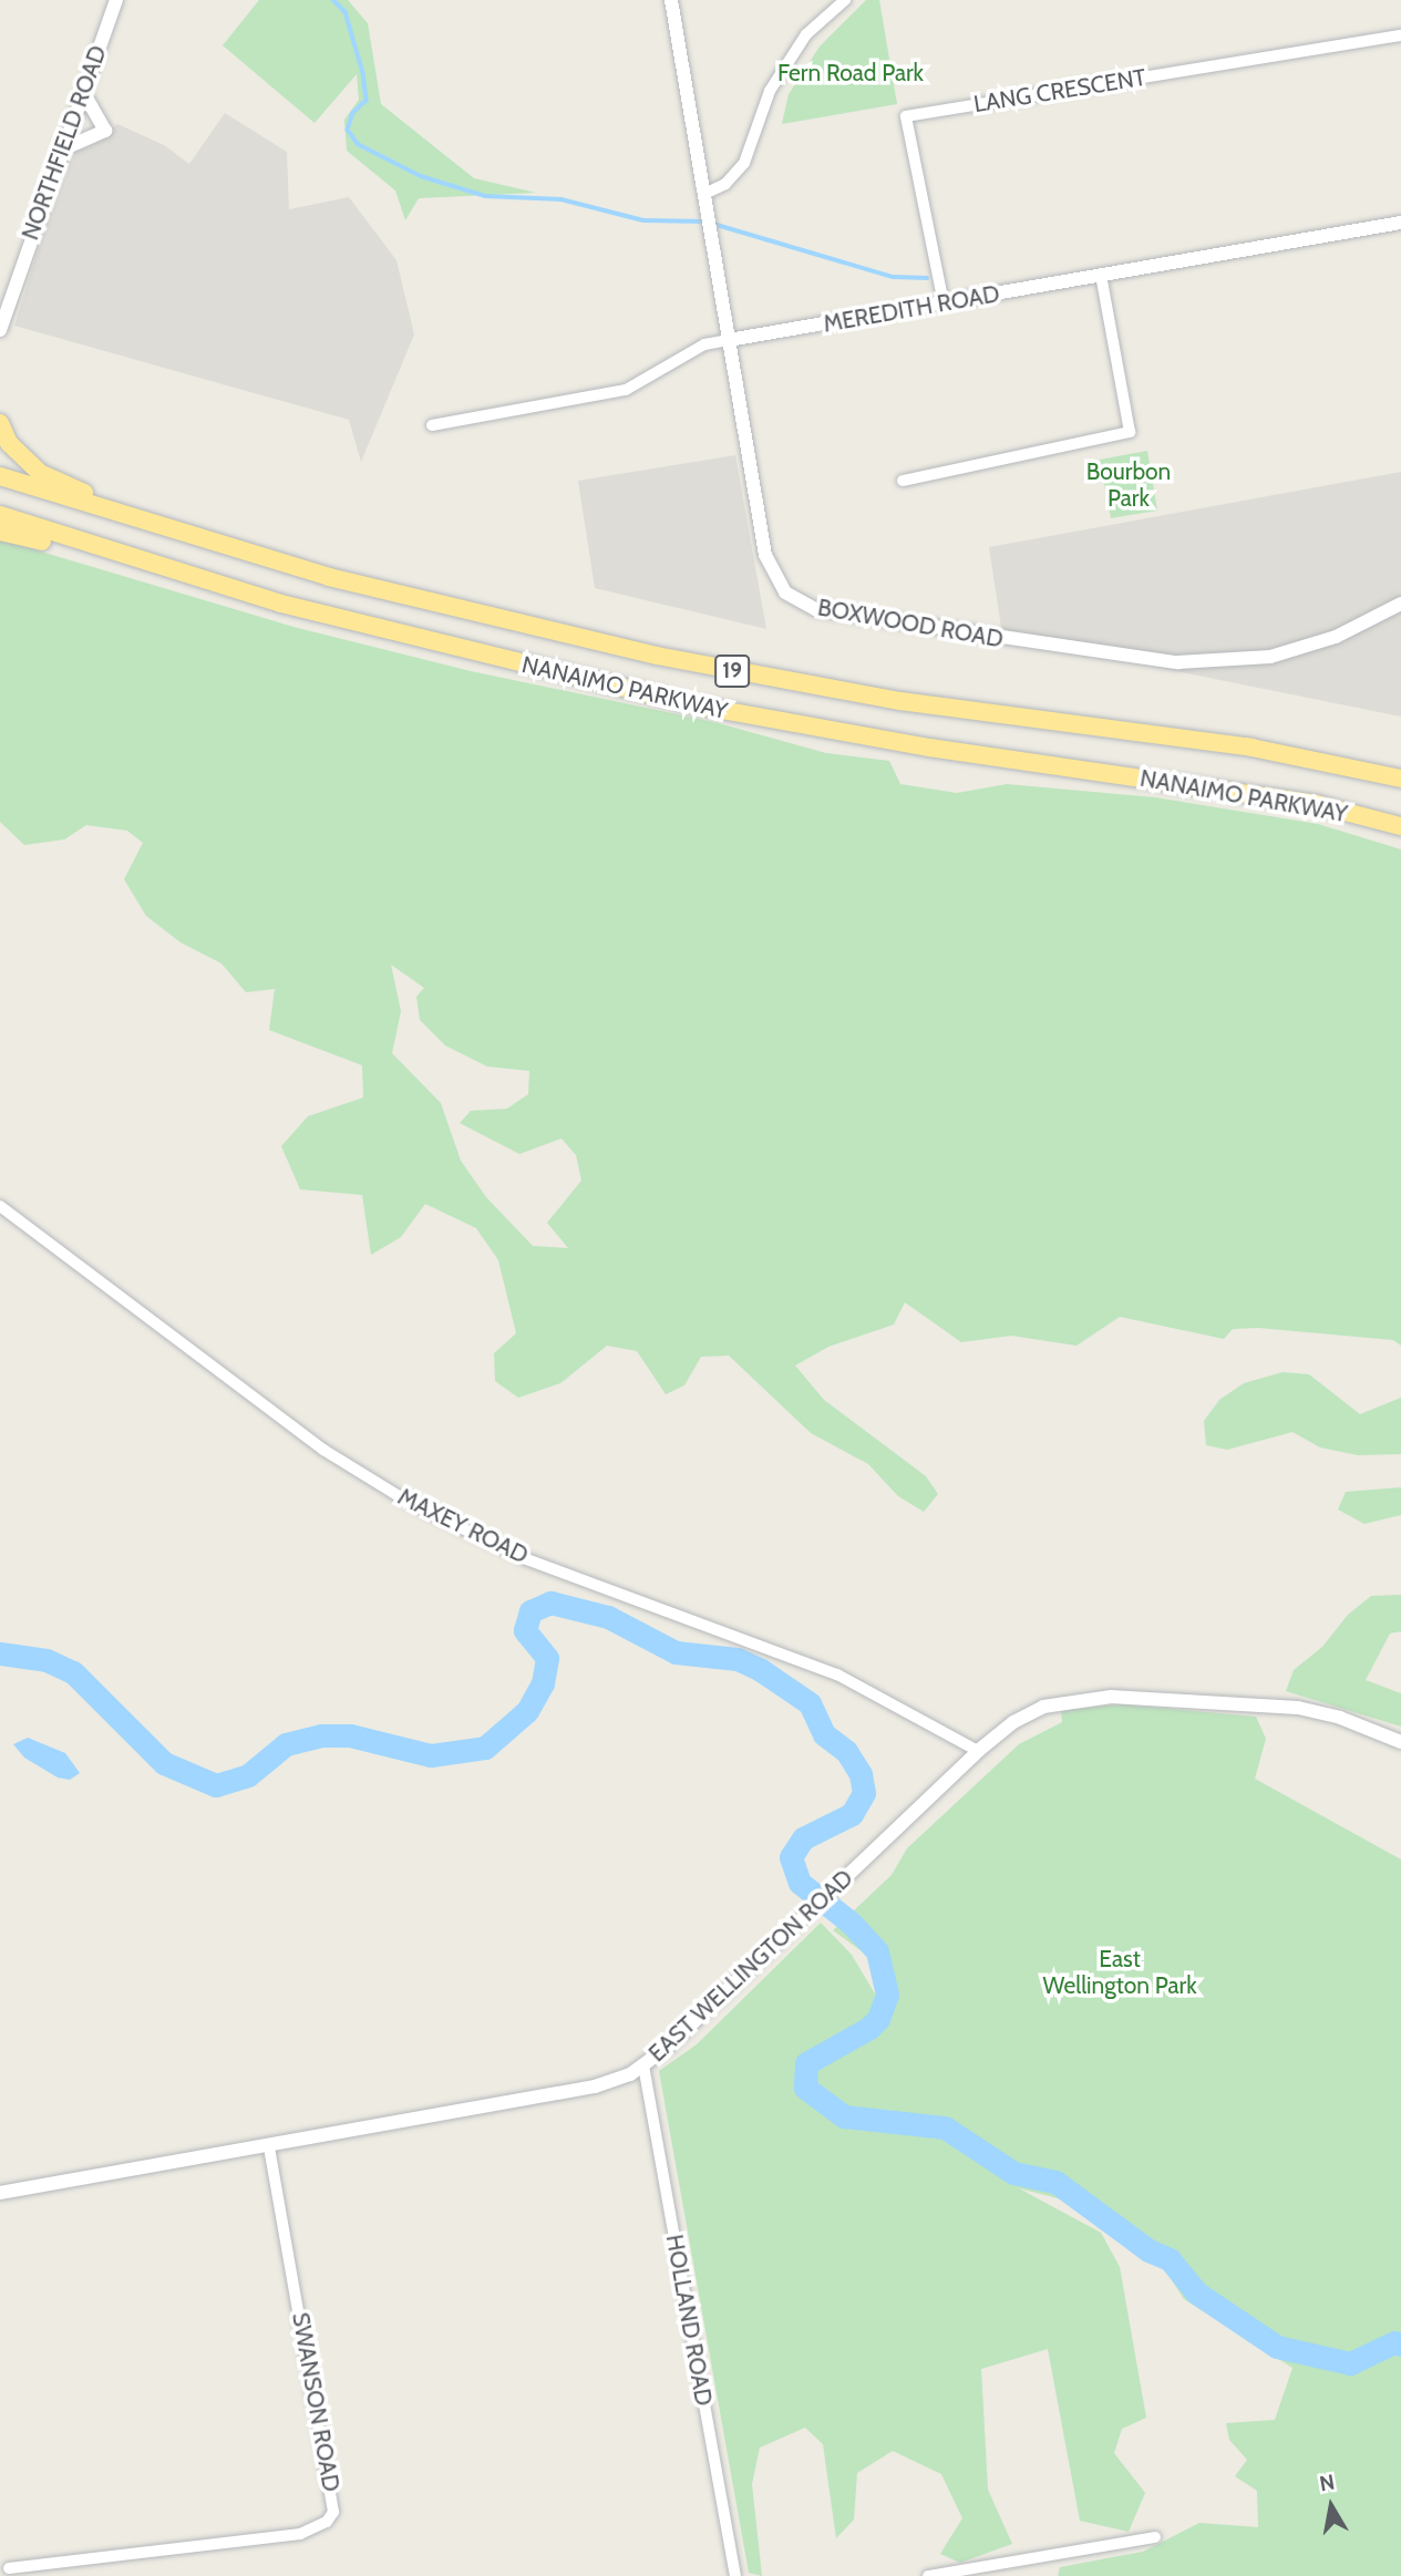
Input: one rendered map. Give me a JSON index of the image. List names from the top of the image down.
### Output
{
  "streets": {
    "highway": ["19", "NANAIMO PARKWAY"],
    "street": [
      "LANG CRESCENT",
      "NORTHFIELD ROAD",
      "MEREDITH ROAD",
      "BOXWOOD ROAD",
      "MAXEY ROAD",
      "EAST WELLINGTON ROAD",
      "HOLLAND ROAD",
      "SWANSON ROAD"
    ]
  },
  "crossings": [
    ["LANG CRESCENT", "MEREDITH ROAD"],
    ["MEREDITH ROAD", "BOXWOOD ROAD"],
    ["MAXEY ROAD", "EAST WELLINGTON ROAD"],
    ["EAST WELLINGTON ROAD", "HOLLAND ROAD"],
    ["EAST WELLINGTON ROAD", "SWANSON ROAD"]
  ],
  "parks": ["Fern Road Park", "Bourbon Park", "East Wellington Park"],
  "north": "top"
}
